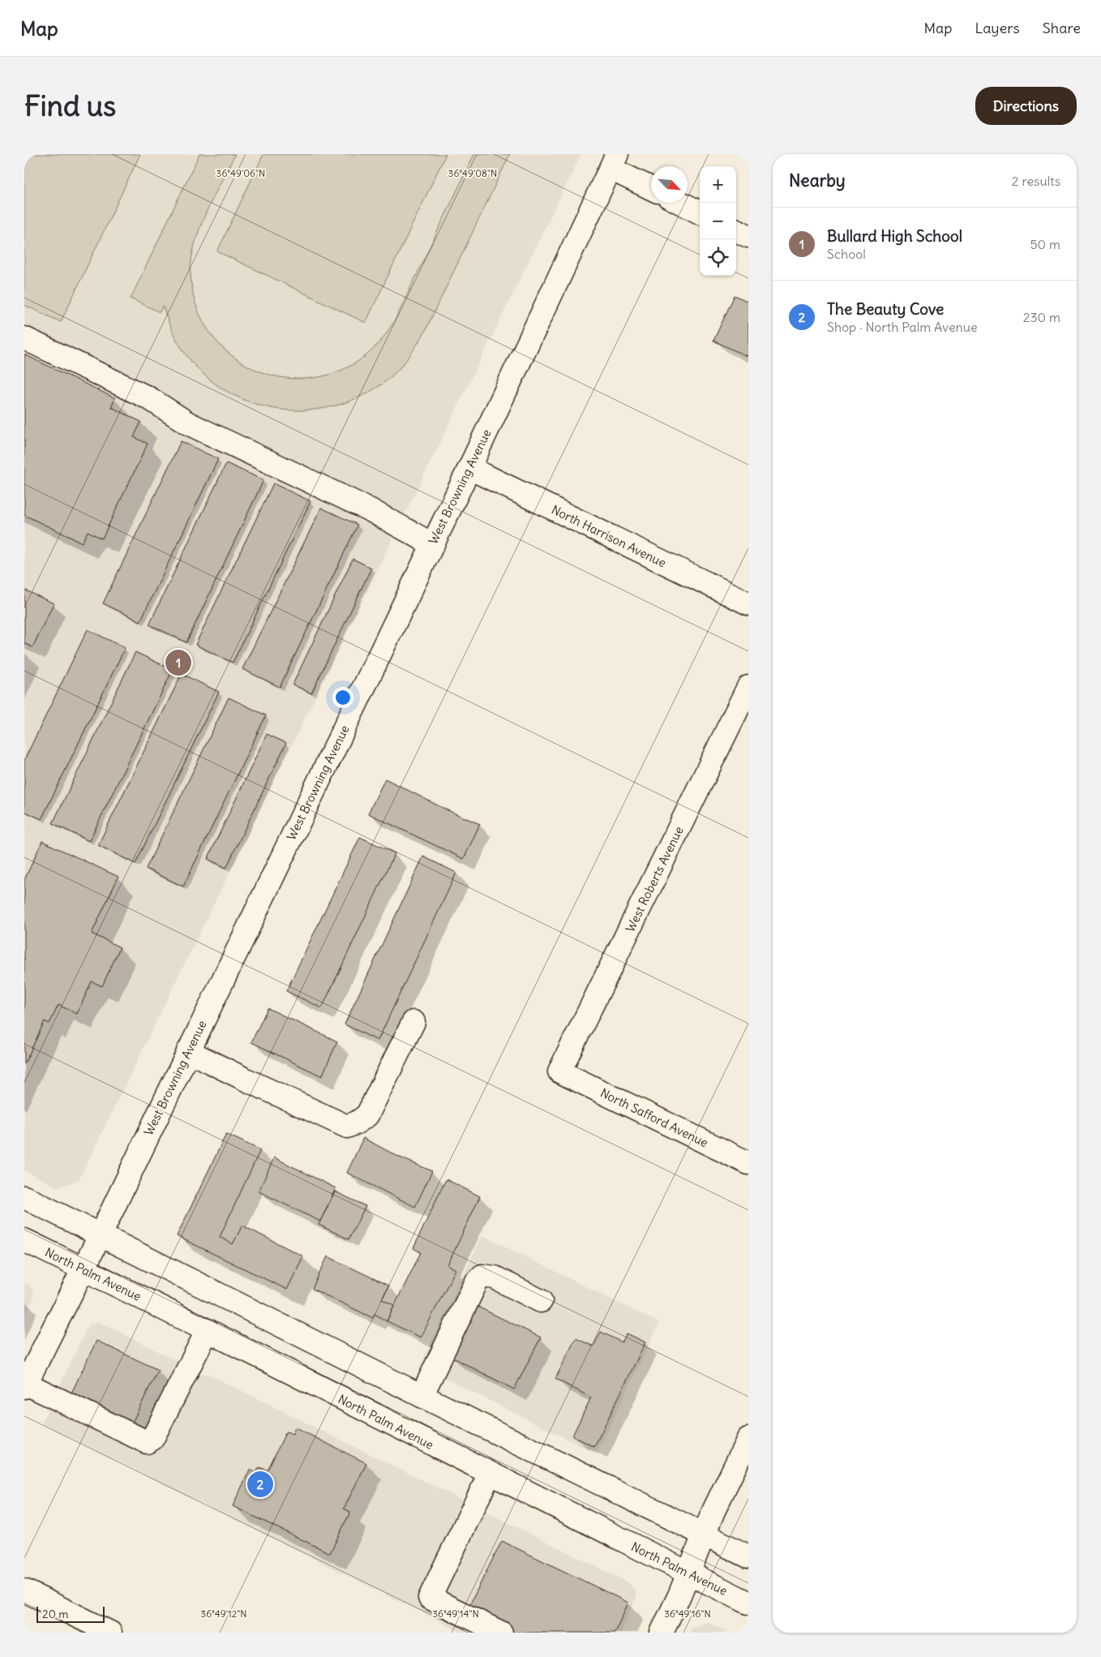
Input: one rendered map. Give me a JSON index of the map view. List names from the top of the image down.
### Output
{
  "streets": {
    "street": [
      "West Browning Avenue",
      "North Harrison Avenue",
      "West Roberts Avenue",
      "North Safford Avenue",
      "North Palm Avenue"
    ]
  },
  "crossings": [
    ["West Browning Avenue", "North Harrison Avenue"],
    ["West Browning Avenue", "North Palm Avenue"],
    ["West Roberts Avenue", "North Safford Avenue"]
  ],
  "scale_bar": "20 m",
  "north": "bottom right",
  "page": {
    "header": "Map",
    "nav": ["Map", "Layers", "Share"],
    "buttons": "Directions",
    "title": "Find us",
    "heading": ["Nearby", "2 results"],
    "map_buttons": ["+", "−"],
    "list": [
      {
        "mark": "1",
        "name": "Bullard High School",
        "note": "School",
        "value": "50 m"
      },
      {
        "mark": "2",
        "name": "The Beauty Cove",
        "note": "Shop · North Palm Avenue",
        "value": "230 m"
      }
    ],
    "pins": ["1", "2"],
    "scale": "20 m"
  },
  "coordinates": [
    "36°49'06\"N",
    "36°49'08\"N",
    "36°49'12\"N",
    "36°49'14\"N",
    "36°49'16\"N"
  ]
}
